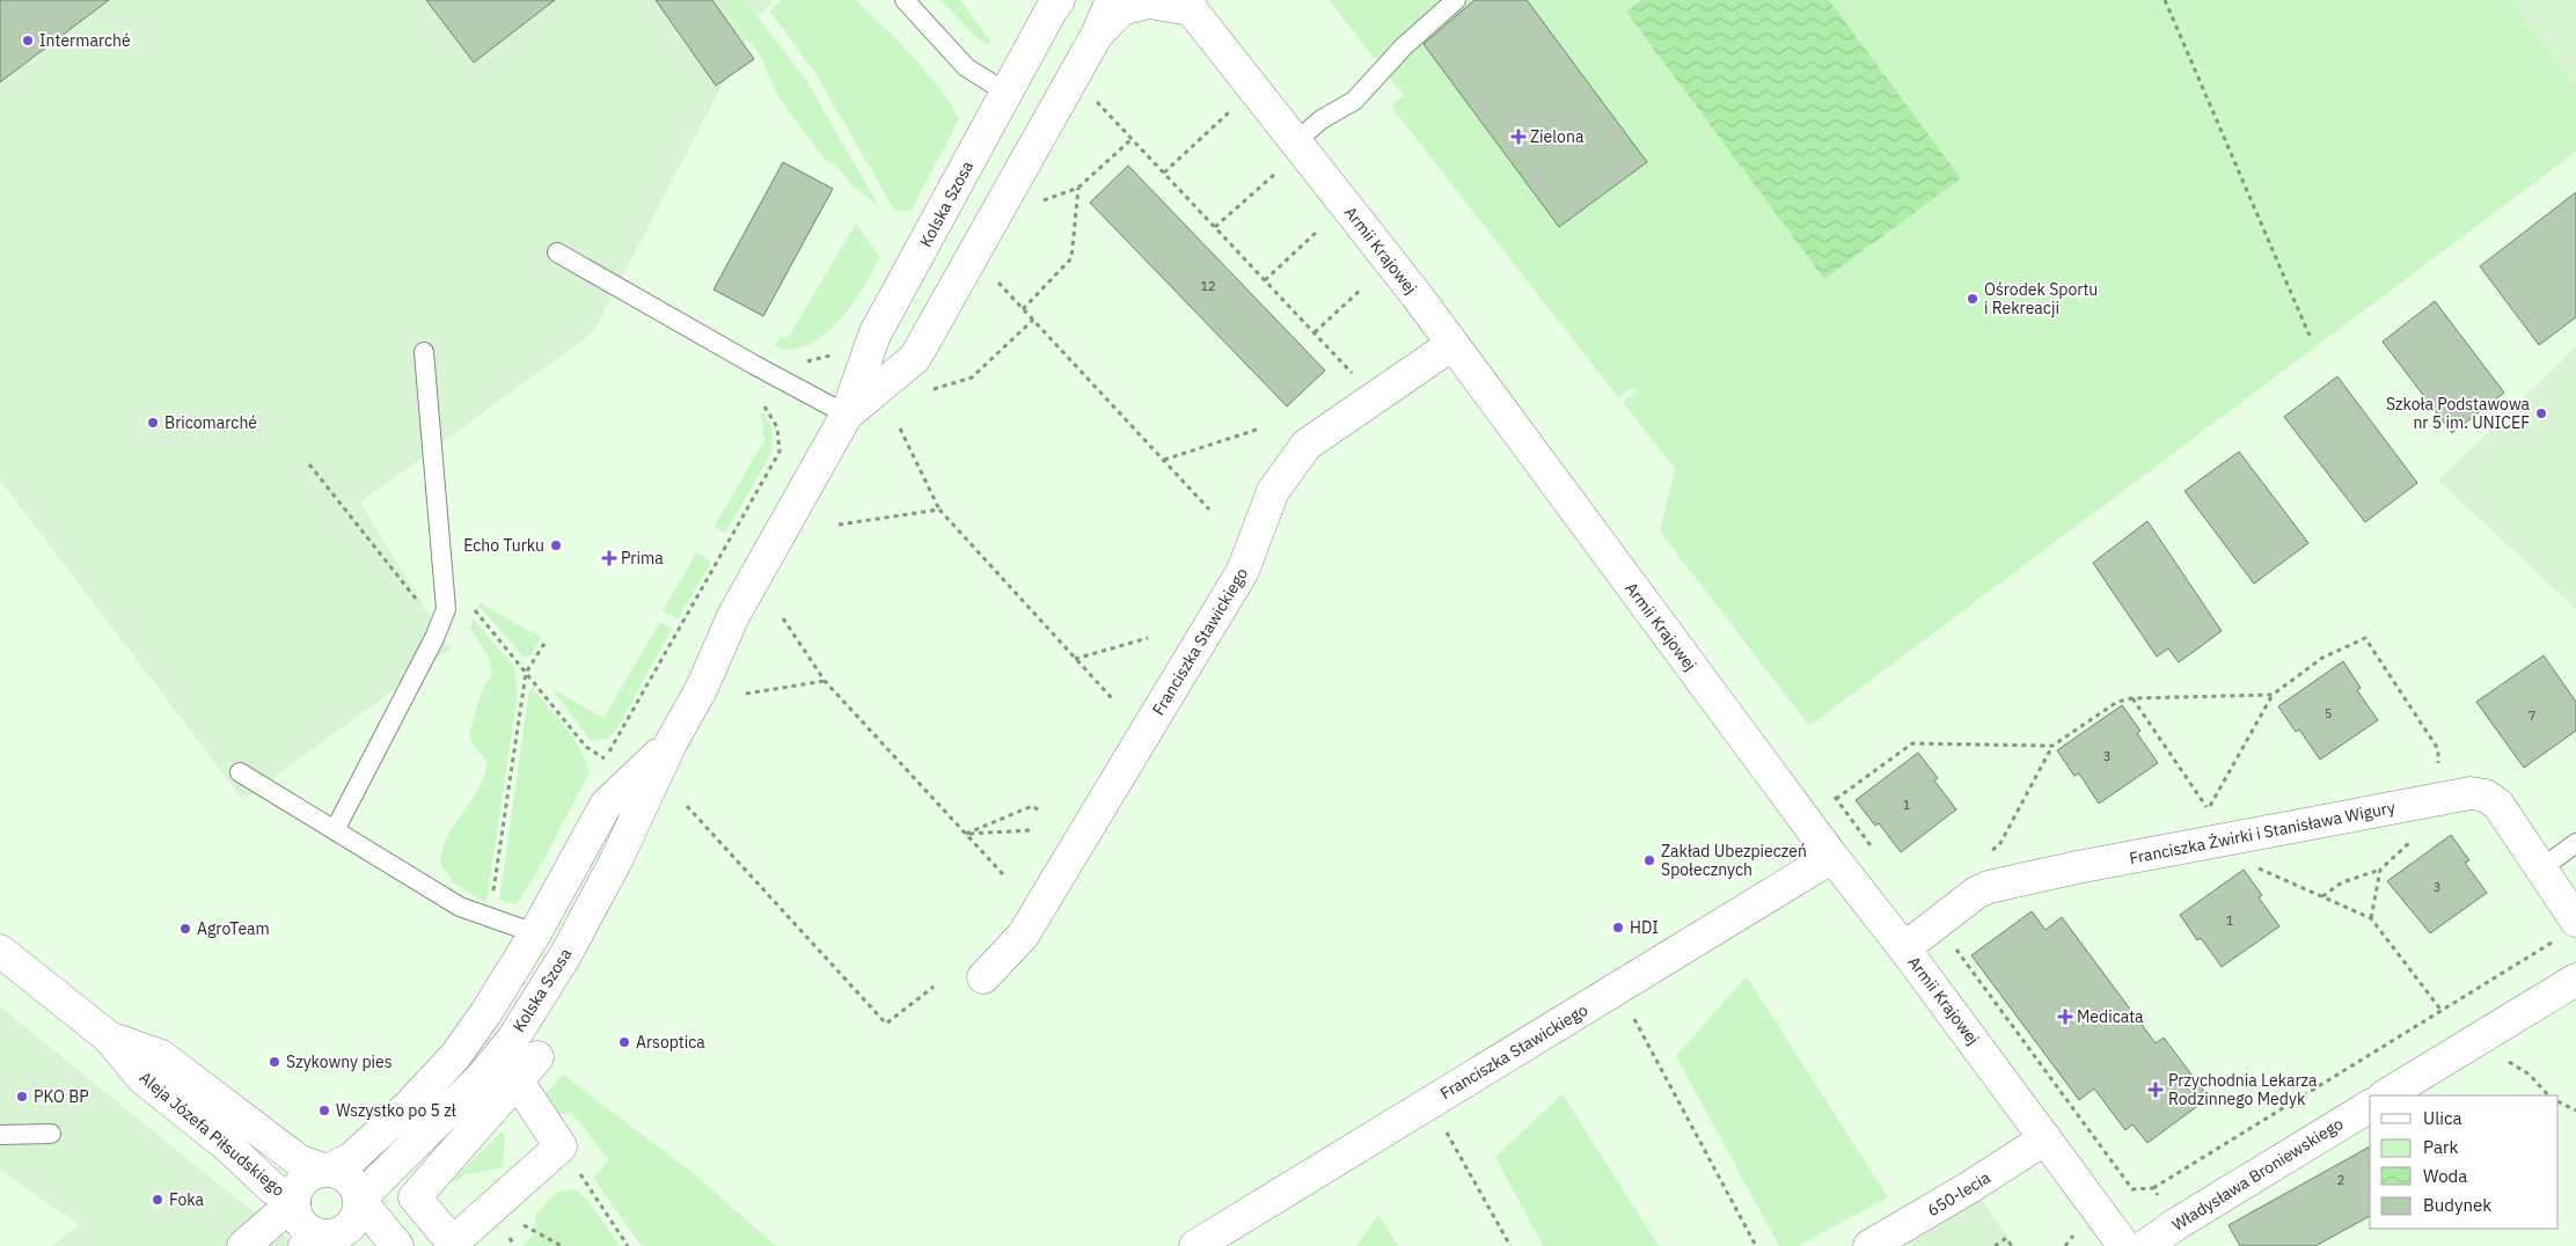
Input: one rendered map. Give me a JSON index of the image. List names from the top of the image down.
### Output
{
  "streets": {
    "street": [
      "Kolska Szosa",
      "Armii Krajowej",
      "Franciszka Stawickiego",
      "Franciszka Żwirki i Stanisława Wigury",
      "Aleja Józefa Piłsudskiego",
      "Władysława Broniewskiego",
      "650-lecia"
    ]
  },
  "crossings": [
    ["Kolska Szosa", "Armii Krajowej"],
    ["Kolska Szosa", "Aleja Józefa Piłsudskiego"],
    ["Armii Krajowej", "Franciszka Stawickiego"],
    ["Armii Krajowej", "Franciszka Żwirki i Stanisława Wigury"],
    ["Armii Krajowej", "650-lecia"]
  ],
  "places": {
    "other": [
      "Intermarché",
      "Ośrodek Sportu i Rekreacji",
      "Szkoła Podstawowa nr 5 im. UNICEF",
      "Bricomarché",
      "Echo Turku",
      "Zakład Ubezpieczeń Społecznych",
      "HDI",
      "AgroTeam",
      "Arsoptica",
      "Szykowny pies",
      "PKO BP",
      "Wszystko po 5 zł",
      "Foka"
    ],
    "health": [
      "Zielona",
      "Prima",
      "Medicata",
      "Przychodnia Lekarza Rodzinnego Medyk"
    ]
  },
  "house_numbers": [
    "12",
    "5",
    "7",
    "3",
    "1",
    "3",
    "1",
    "2"
  ],
  "legend": [
    "Ulica",
    "Park",
    "Woda",
    "Budynek"
  ]
}
